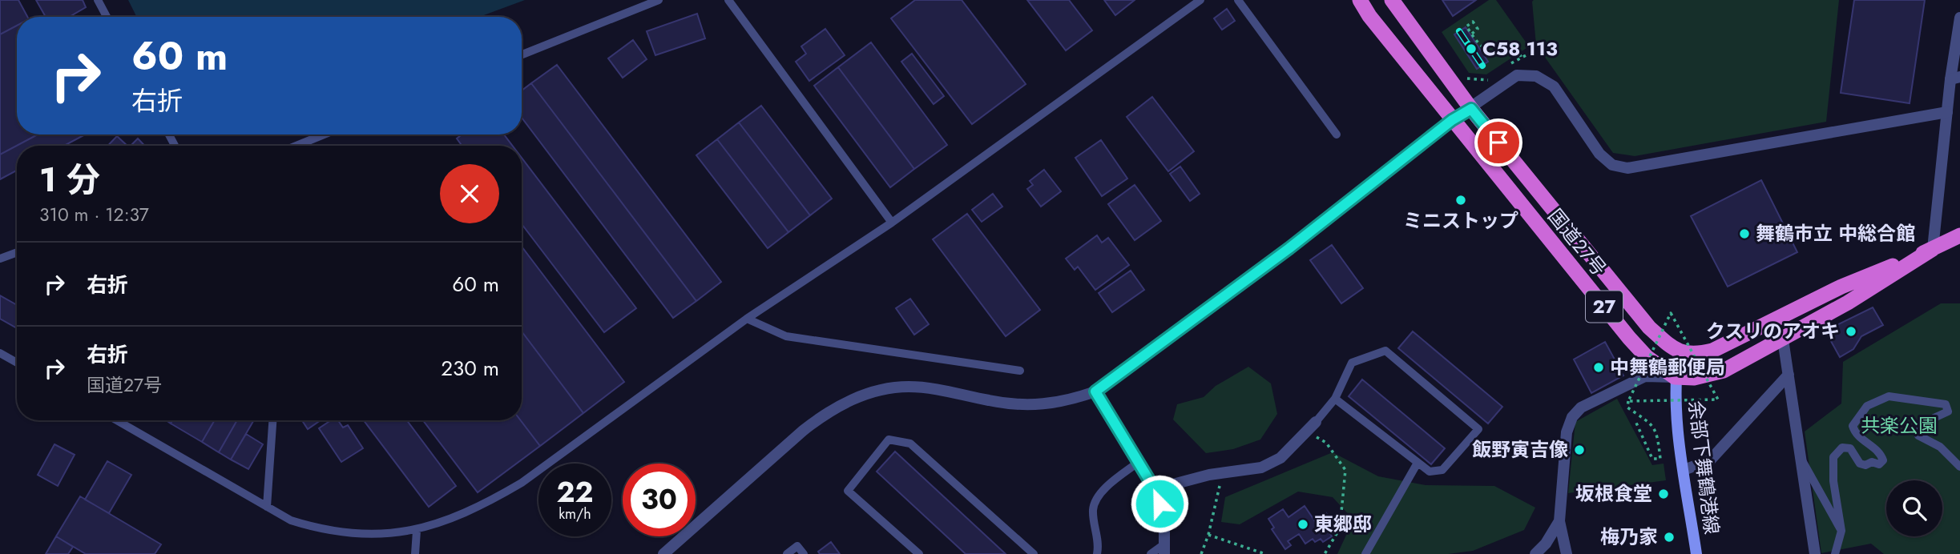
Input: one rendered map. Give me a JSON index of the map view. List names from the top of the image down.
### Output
{
  "streets": {
    "highway": ["国道27号", "27"],
    "main road": ["余部下舞鶴港線"]
  },
  "crossings": [
    ["国道27号", "余部下舞鶴港線"]
  ],
  "parks": ["共楽公園"],
  "places": [
    "C58 113",
    "ミニストップ",
    "舞鶴市立 中総合館",
    "クスリのアオキ",
    "中舞鶴郵便局",
    "飯野寅吉像",
    "坂根食堂",
    "東郷邸",
    "梅乃家"
  ],
  "page": {
    "turn": ["60 m", "右折"],
    "heading": ["1 分", "310 m · 12:37"],
    "list": [
      {
        "name": "右折",
        "value": "60 m"
      },
      {
        "name": "右折",
        "note": "国道27号",
        "value": "230 m"
      }
    ],
    "speed": "22 km/h",
    "limit": "30"
  }
}
